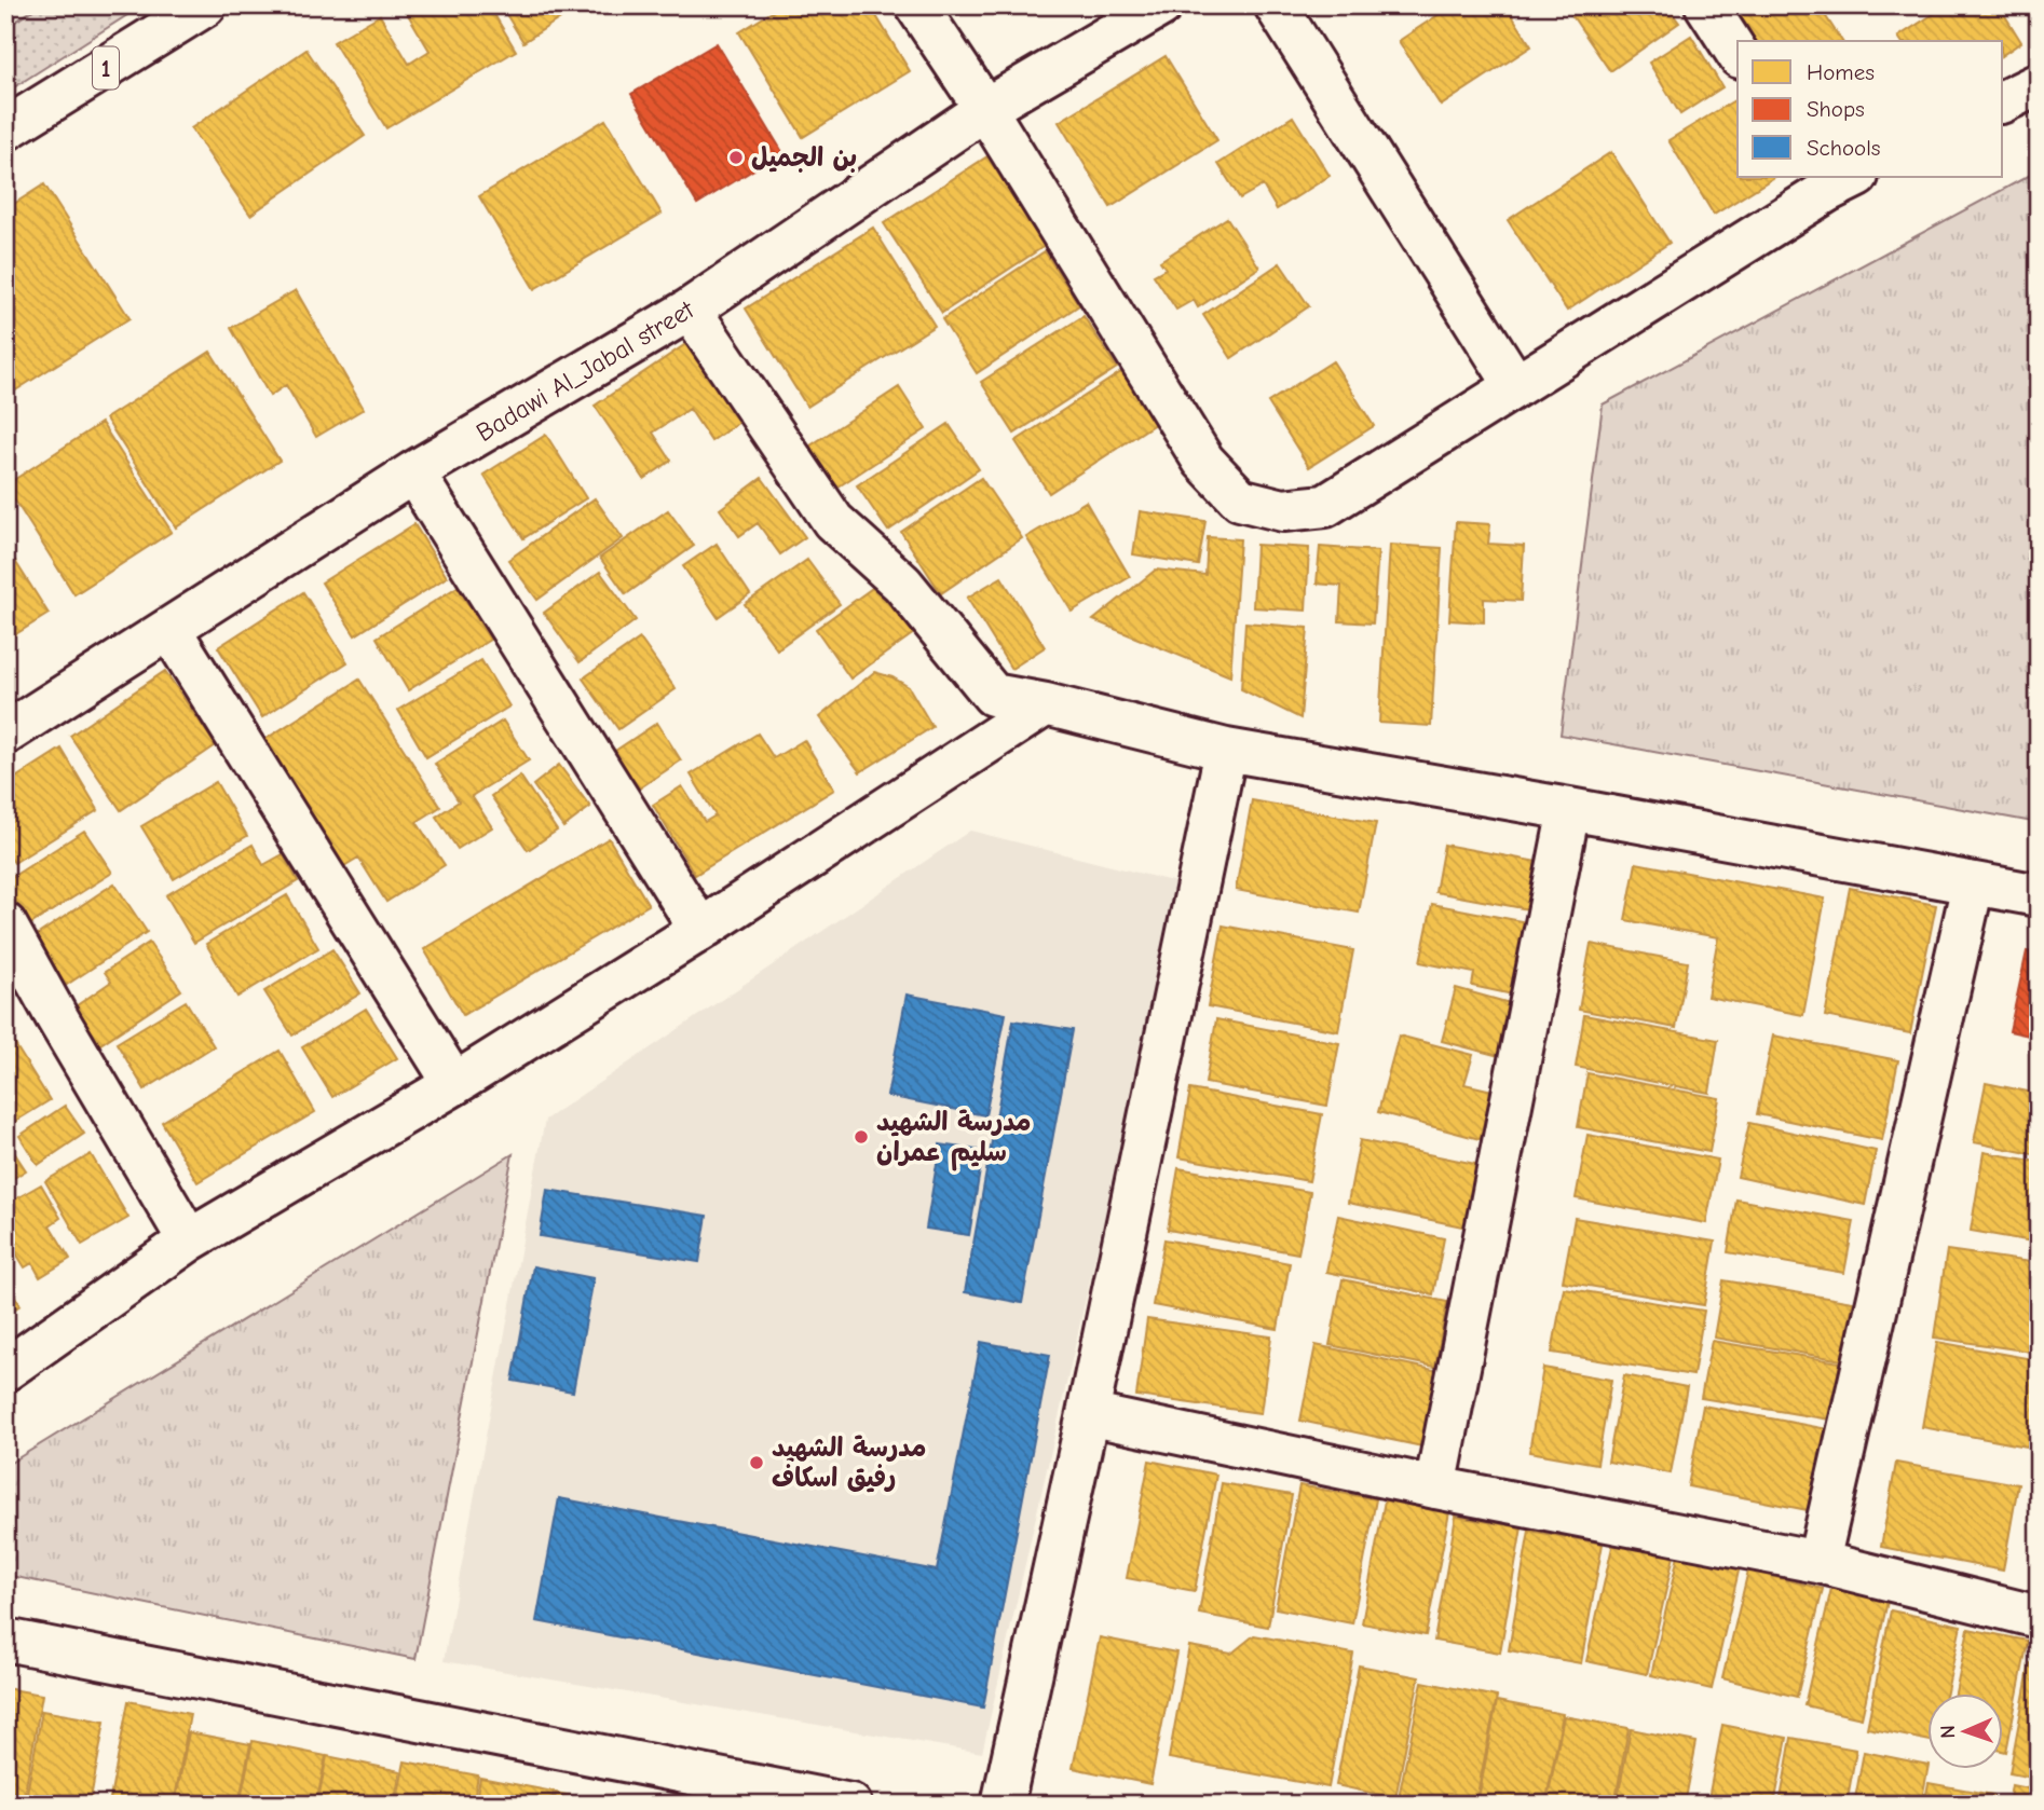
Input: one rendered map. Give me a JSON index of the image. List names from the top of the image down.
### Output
{
  "streets": {
    "street": ["1", "Badawi Al_Jabal street"]
  },
  "places": ["بن الجميل", "مدرسة الشهيد سليم عمران", "مدرسة الشهيد رفيق اسكاف"],
  "legend": ["Homes", "Shops", "Schools"],
  "north": "left"
}
